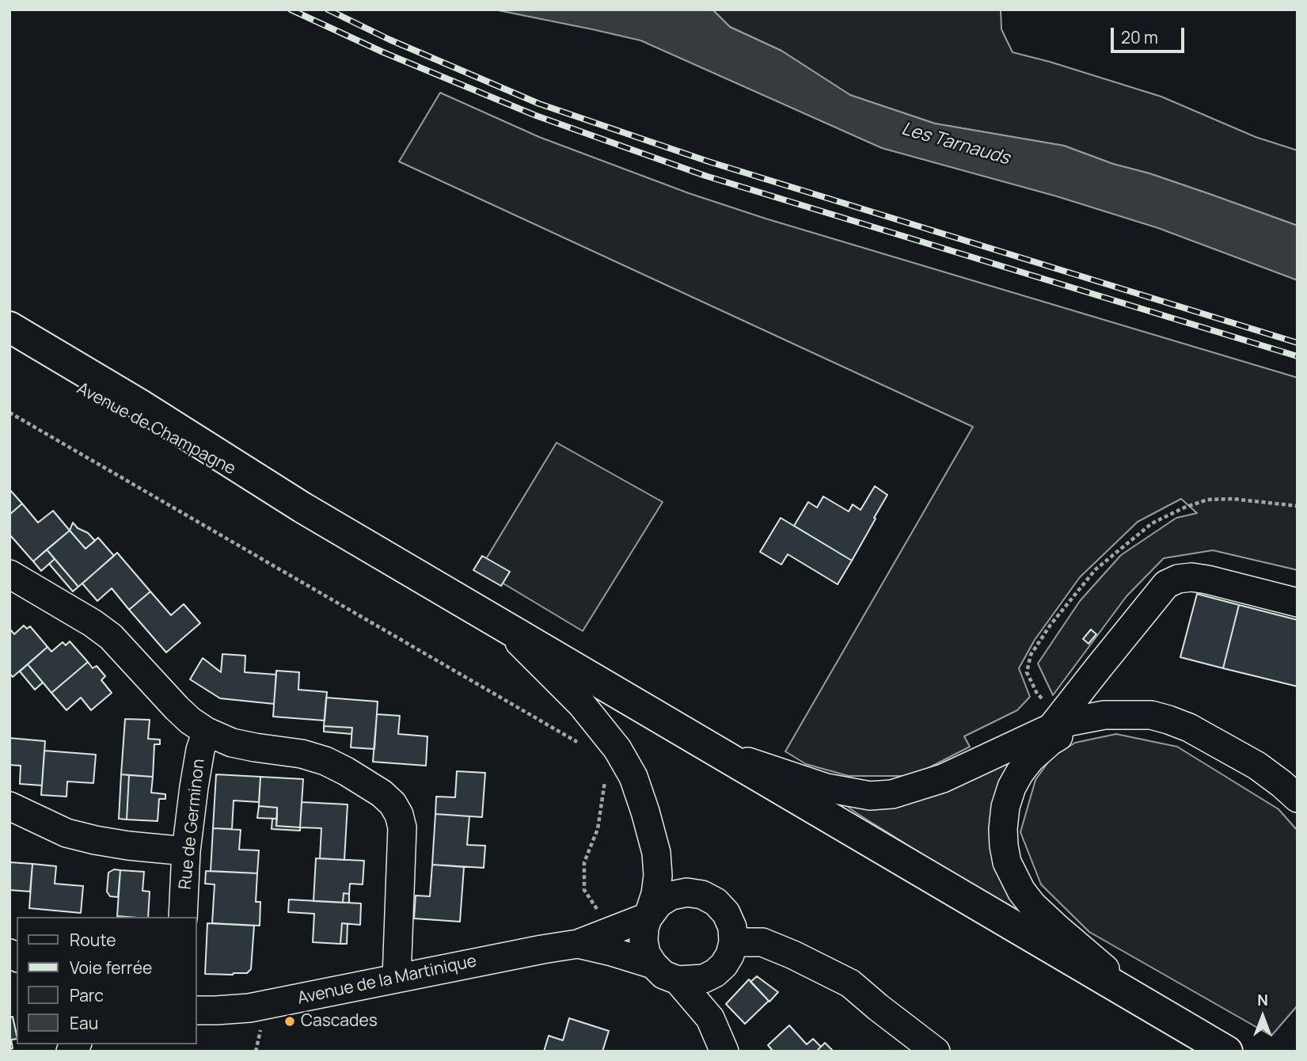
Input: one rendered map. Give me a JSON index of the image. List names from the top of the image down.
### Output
{
  "streets": {
    "main road": ["Avenue de Champagne"],
    "street": ["Rue de Germinon", "Avenue de la Martinique"]
  },
  "water": ["Les Tarnauds"],
  "places": ["Cascades"],
  "legend": [
    "Route",
    "Voie ferrée",
    "Parc",
    "Eau"
  ],
  "scale_bar": "20 m",
  "north": "top"
}
